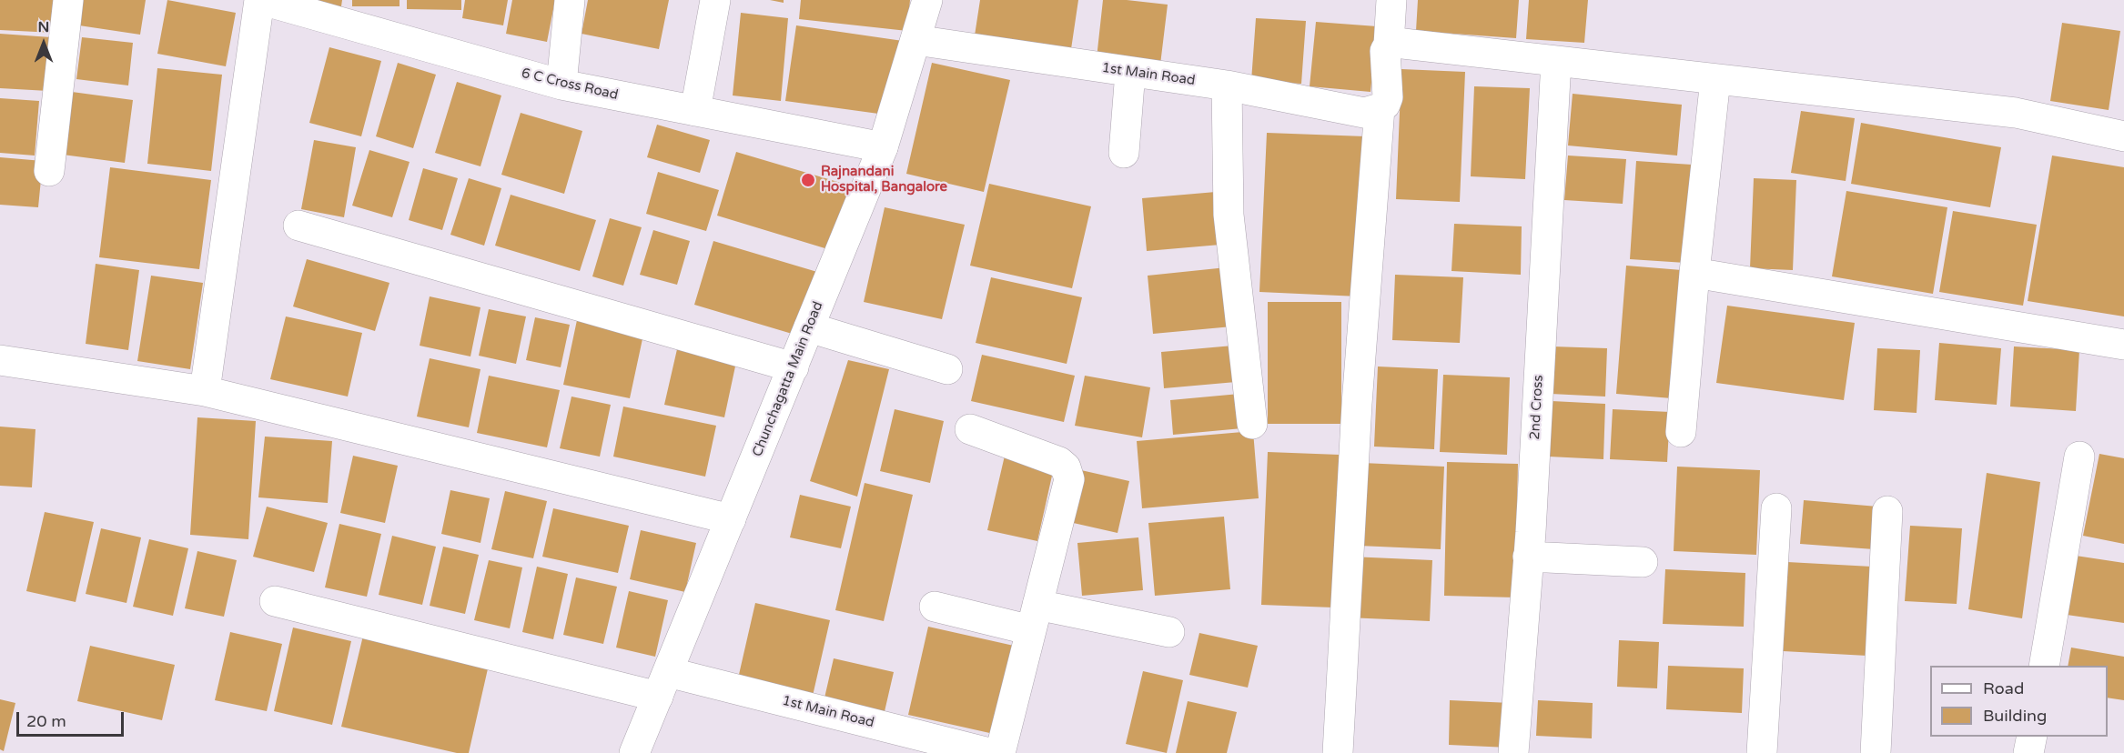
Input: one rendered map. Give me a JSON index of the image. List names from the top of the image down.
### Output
{
  "streets": {
    "street": [
      "1st Main Road",
      "6 C Cross Road",
      "Chunchagatta Main Road",
      "2nd Cross"
    ]
  },
  "crossings": [
    ["1st Main Road", "Chunchagatta Main Road"],
    ["6 C Cross Road", "Chunchagatta Main Road"]
  ],
  "places": ["Rajnandani Hospital, Bangalore"],
  "legend": ["Road", "Building"],
  "scale_bar": "20 m",
  "north": "top"
}
